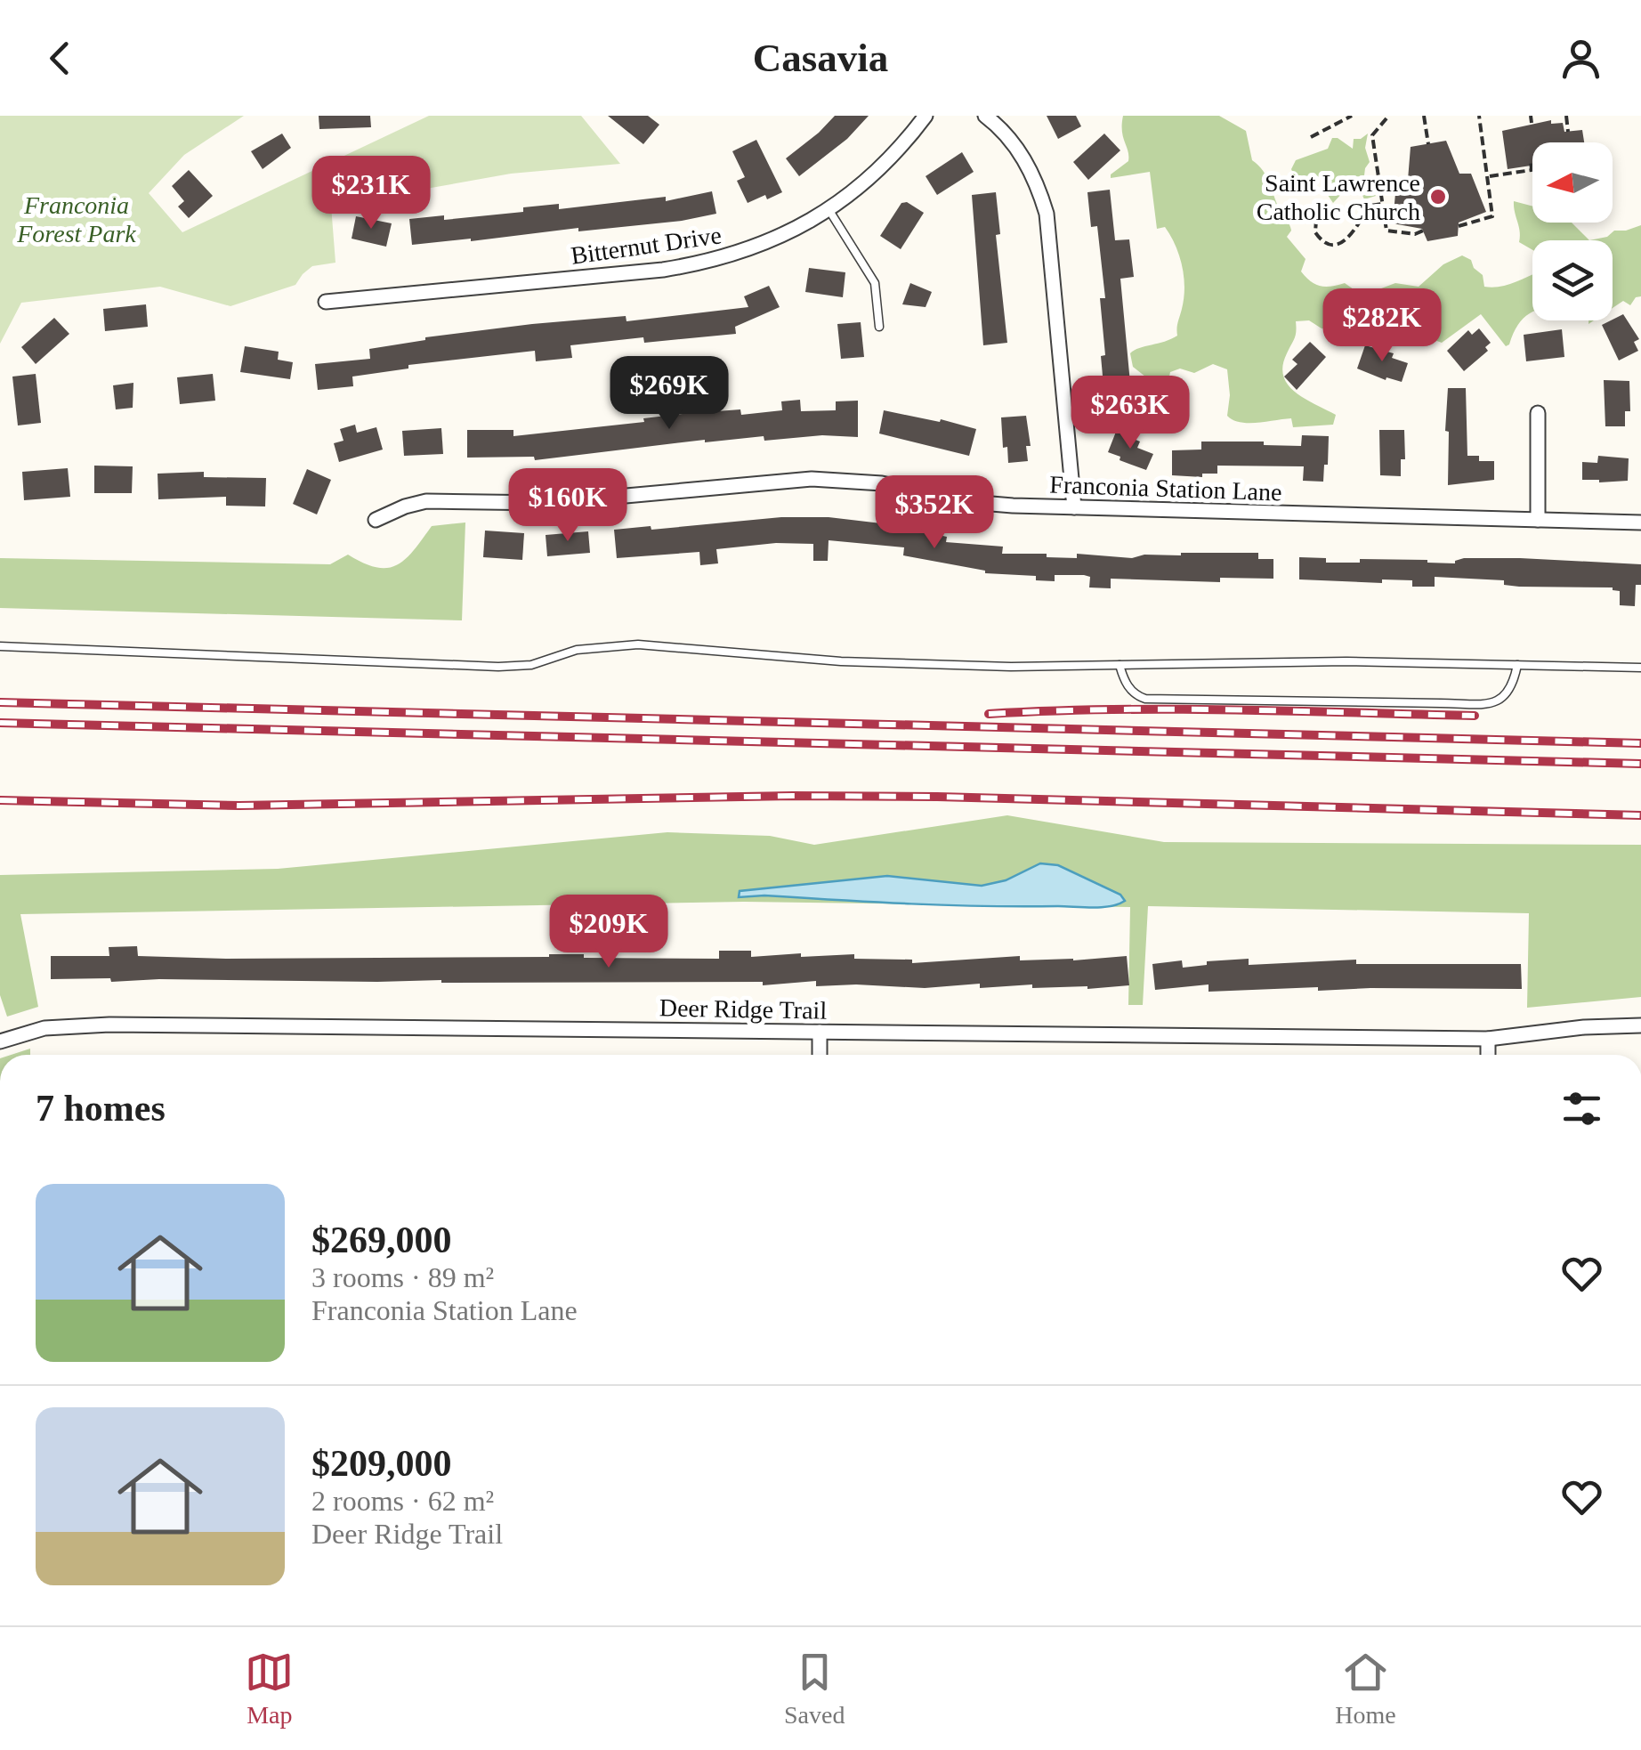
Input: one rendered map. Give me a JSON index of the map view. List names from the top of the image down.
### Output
{
  "streets": {
    "street": ["Bitternut Drive", "Franconia Station Lane", "Deer Ridge Trail"]
  },
  "parks": ["Franconia Forest Park"],
  "places": ["Saint Lawrence Catholic Church"],
  "north": "left",
  "page": {
    "header": "Casavia",
    "price": [
      "$231K",
      "$282K",
      "$269K",
      "$263K",
      "$160K",
      "$352K",
      "$209K"
    ],
    "heading": "7 homes",
    "list": [
      {
        "name": "$269,000",
        "note": "3 rooms · 89 m² · Franconia Station Lane"
      },
      {
        "name": "$209,000",
        "note": "2 rooms · 62 m² · Deer Ridge Trail"
      }
    ],
    "tabs": ["Map", "Saved", "Home"]
  }
}
